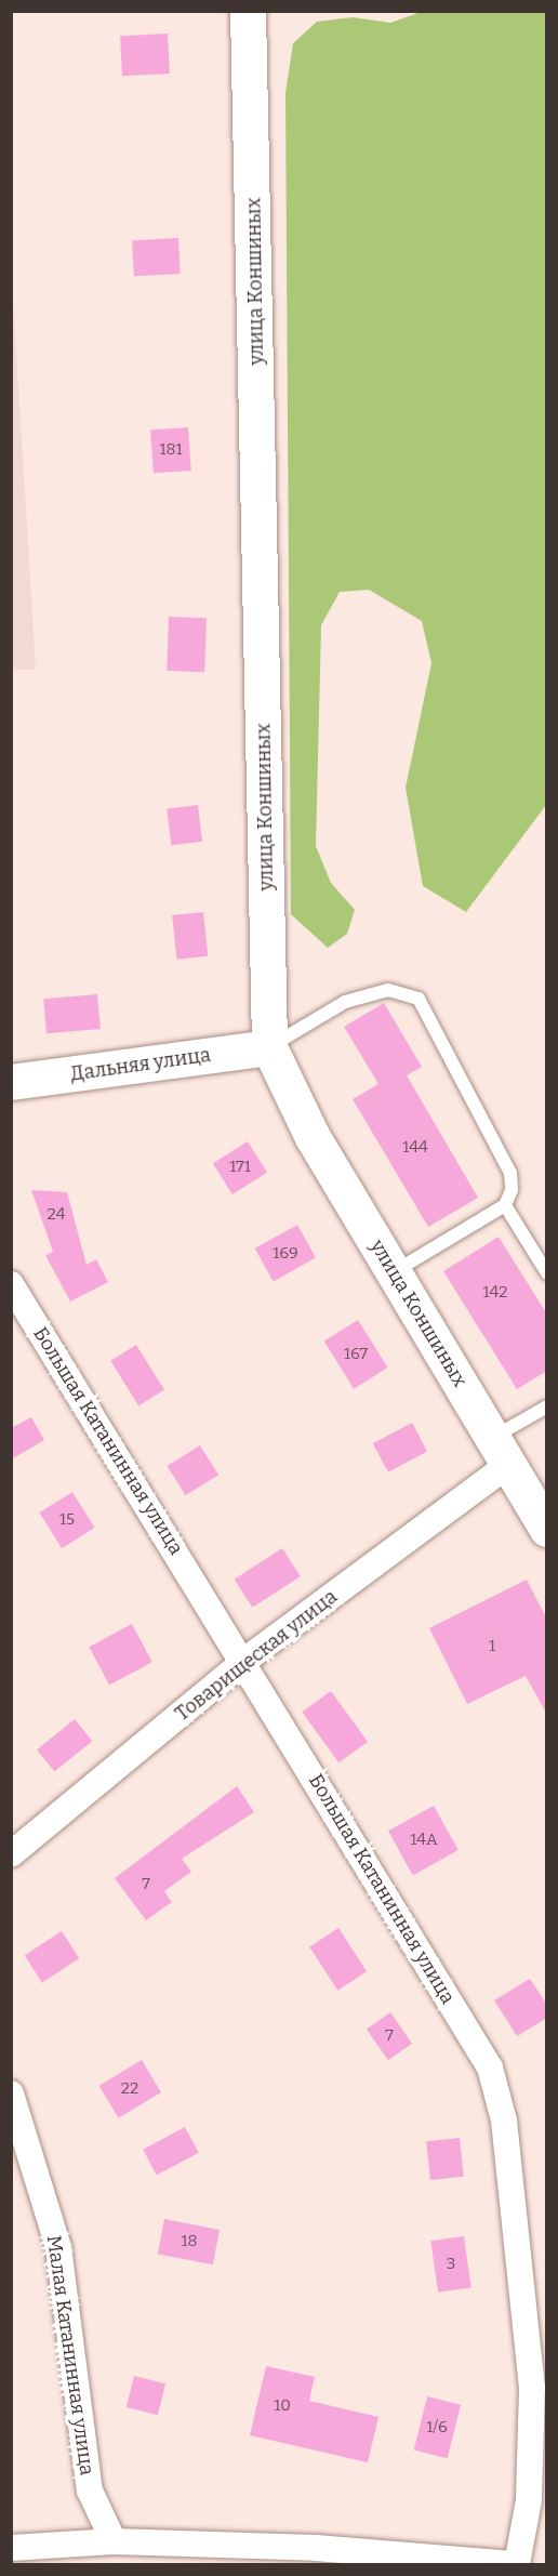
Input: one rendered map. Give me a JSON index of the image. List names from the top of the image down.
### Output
{
  "streets": {
    "main road": ["улица Коншиных", "Дальняя улица"],
    "street": ["Большая Катанинная улица", "Товарищеская улица", "Малая Катанинная улица"]
  },
  "crossings": [
    ["улица Коншиных", "Дальняя улица"],
    ["улица Коншиных", "Товарищеская улица"],
    ["Большая Катанинная улица", "Товарищеская улица"]
  ],
  "house_numbers": [
    "181",
    "144",
    "171",
    "24",
    "169",
    "142",
    "167",
    "15",
    "1",
    "14А",
    "7",
    "7",
    "22",
    "18",
    "3",
    "10",
    "1/6"
  ]
}
